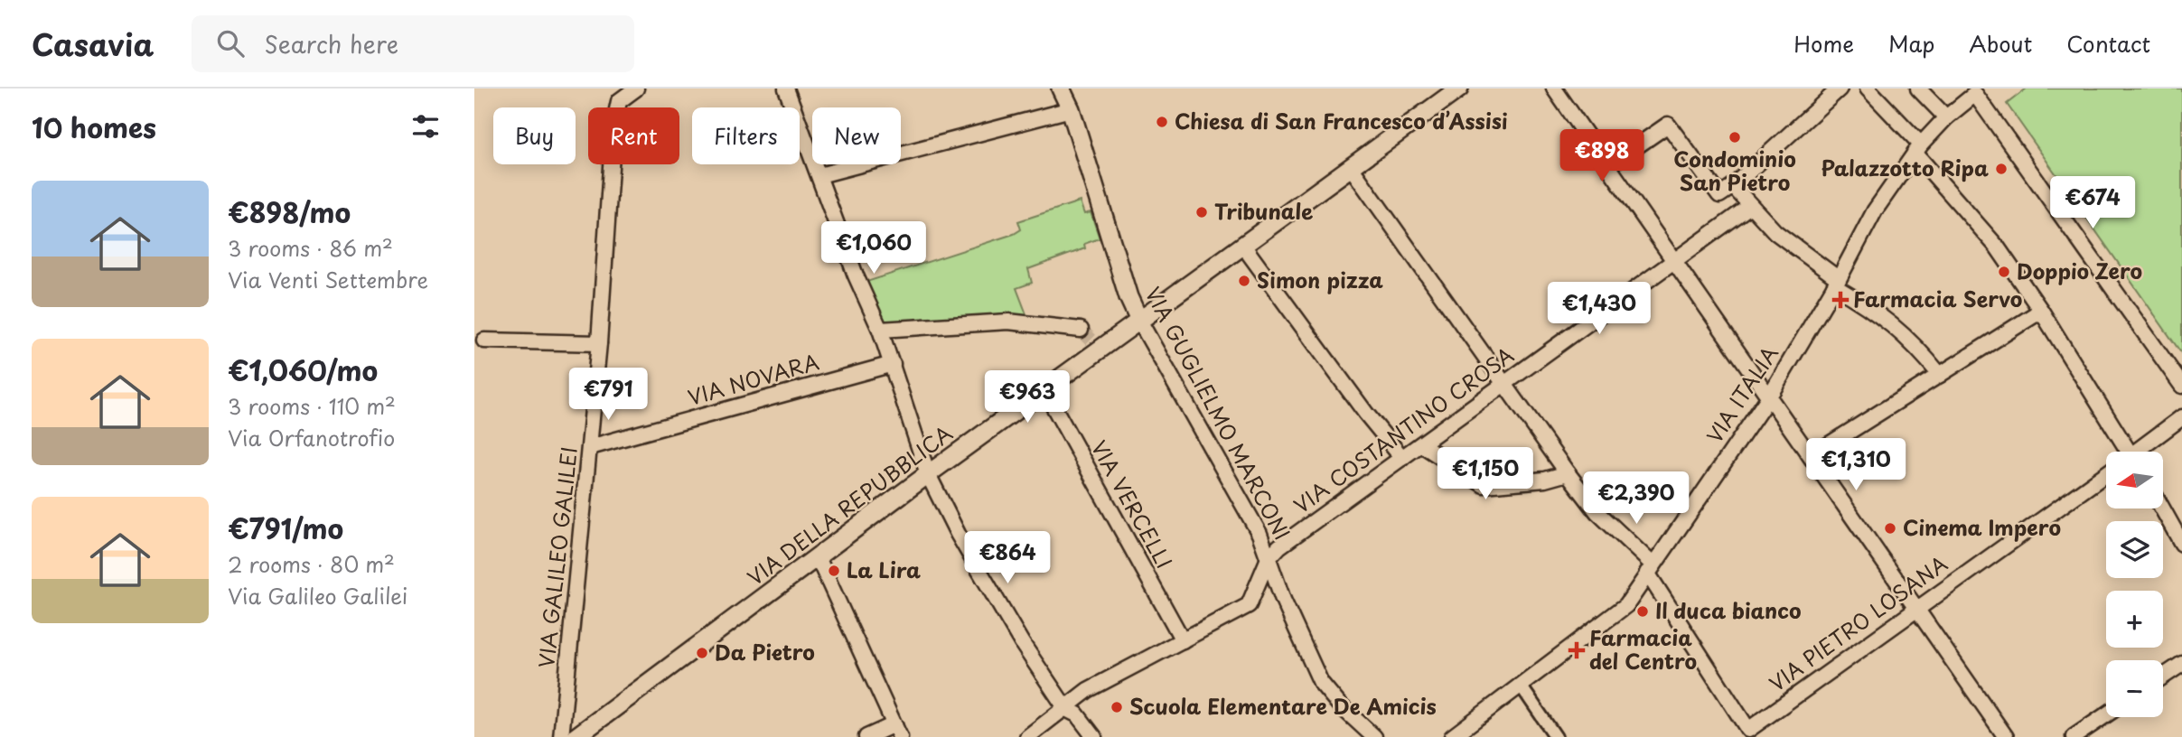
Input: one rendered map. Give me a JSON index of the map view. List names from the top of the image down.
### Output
{
  "streets": {
    "street": [
      "VIA NOVARA",
      "VIA ITALIA",
      "VIA GUGLIELMO MARCONI",
      "VIA COSTANTINO CROSA",
      "VIA VERCELLI",
      "VIA DELLA REPUBBLICA",
      "VIA GALILEO GALILEI",
      "VIA PIETRO LOSANA"
    ]
  },
  "crossings": [
    ["VIA NOVARA", "VIA GALILEO GALILEI"],
    ["VIA GUGLIELMO MARCONI", "VIA COSTANTINO CROSA"],
    ["VIA GUGLIELMO MARCONI", "VIA DELLA REPUBBLICA"],
    ["VIA VERCELLI", "VIA DELLA REPUBBLICA"]
  ],
  "places": {
    "other": [
      "Chiesa di San Francesco d’Assisi",
      "Condominio San Pietro",
      "Palazzotto Ripa",
      "Tribunale",
      "Doppio Zero",
      "Simon pizza",
      "Cinema Impero",
      "La Lira",
      "Il duca bianco",
      "Da Pietro",
      "Scuola Elementare De Amicis"
    ],
    "health": ["Farmacia Servo", "Farmacia del Centro"]
  },
  "north": "left",
  "page": {
    "header": "Casavia",
    "search": "Search here",
    "nav": [
      "Home",
      "Map",
      "About",
      "Contact"
    ],
    "heading": "10 homes",
    "chip": [
      "Buy",
      "Rent",
      "Filters",
      "New"
    ],
    "price": [
      "€898",
      "€674",
      "€1,060",
      "€1,430",
      "€791",
      "€963",
      "€1,310",
      "€1,150",
      "€2,390",
      "€864"
    ],
    "list": [
      {
        "name": "€898/mo",
        "note": "3 rooms · 86 m² · Via Venti Settembre"
      },
      {
        "name": "€1,060/mo",
        "note": "3 rooms · 110 m² · Via Orfanotrofio"
      },
      {
        "name": "€791/mo",
        "note": "2 rooms · 80 m² · Via Galileo Galilei"
      }
    ],
    "map_buttons": ["+", "−"]
  }
}
